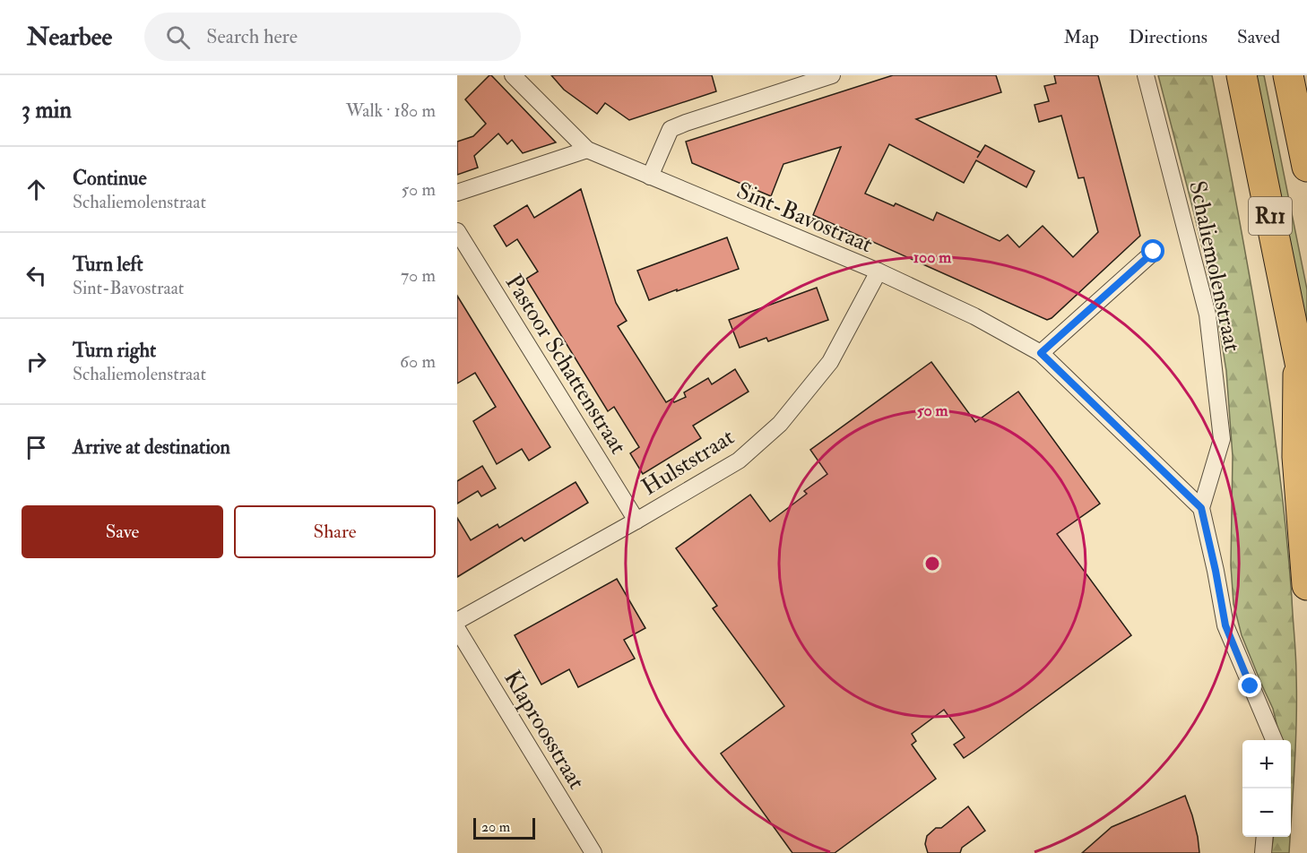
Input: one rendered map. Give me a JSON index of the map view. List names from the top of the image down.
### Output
{
  "streets": {
    "highway": ["R11"],
    "street": [
      "Sint-Bavostraat",
      "Schaliemolenstraat",
      "Pastoor Schattenstraat",
      "Hulststraat",
      "Klaproosstraat"
    ]
  },
  "crossings": [
    ["Sint-Bavostraat", "Schaliemolenstraat"],
    ["Sint-Bavostraat", "Hulststraat"],
    ["Pastoor Schattenstraat", "Hulststraat"]
  ],
  "scale_bar": "20 m",
  "page": {
    "header": "Nearbee",
    "search": "Search here",
    "nav": ["Map", "Directions", "Saved"],
    "heading": ["3 min", "Walk · 180 m"],
    "list": [
      ["Continue", "Schaliemolenstraat", "50 m"],
      ["Turn left", "Sint-Bavostraat", "70 m"],
      ["Turn right", "Schaliemolenstraat", "60 m"],
      "Arrive at destination"
    ],
    "buttons": ["Save", "Share"],
    "map_buttons": ["+", "−"],
    "scale": "20 m"
  },
  "rings": ["100 m", "50 m"]
}
